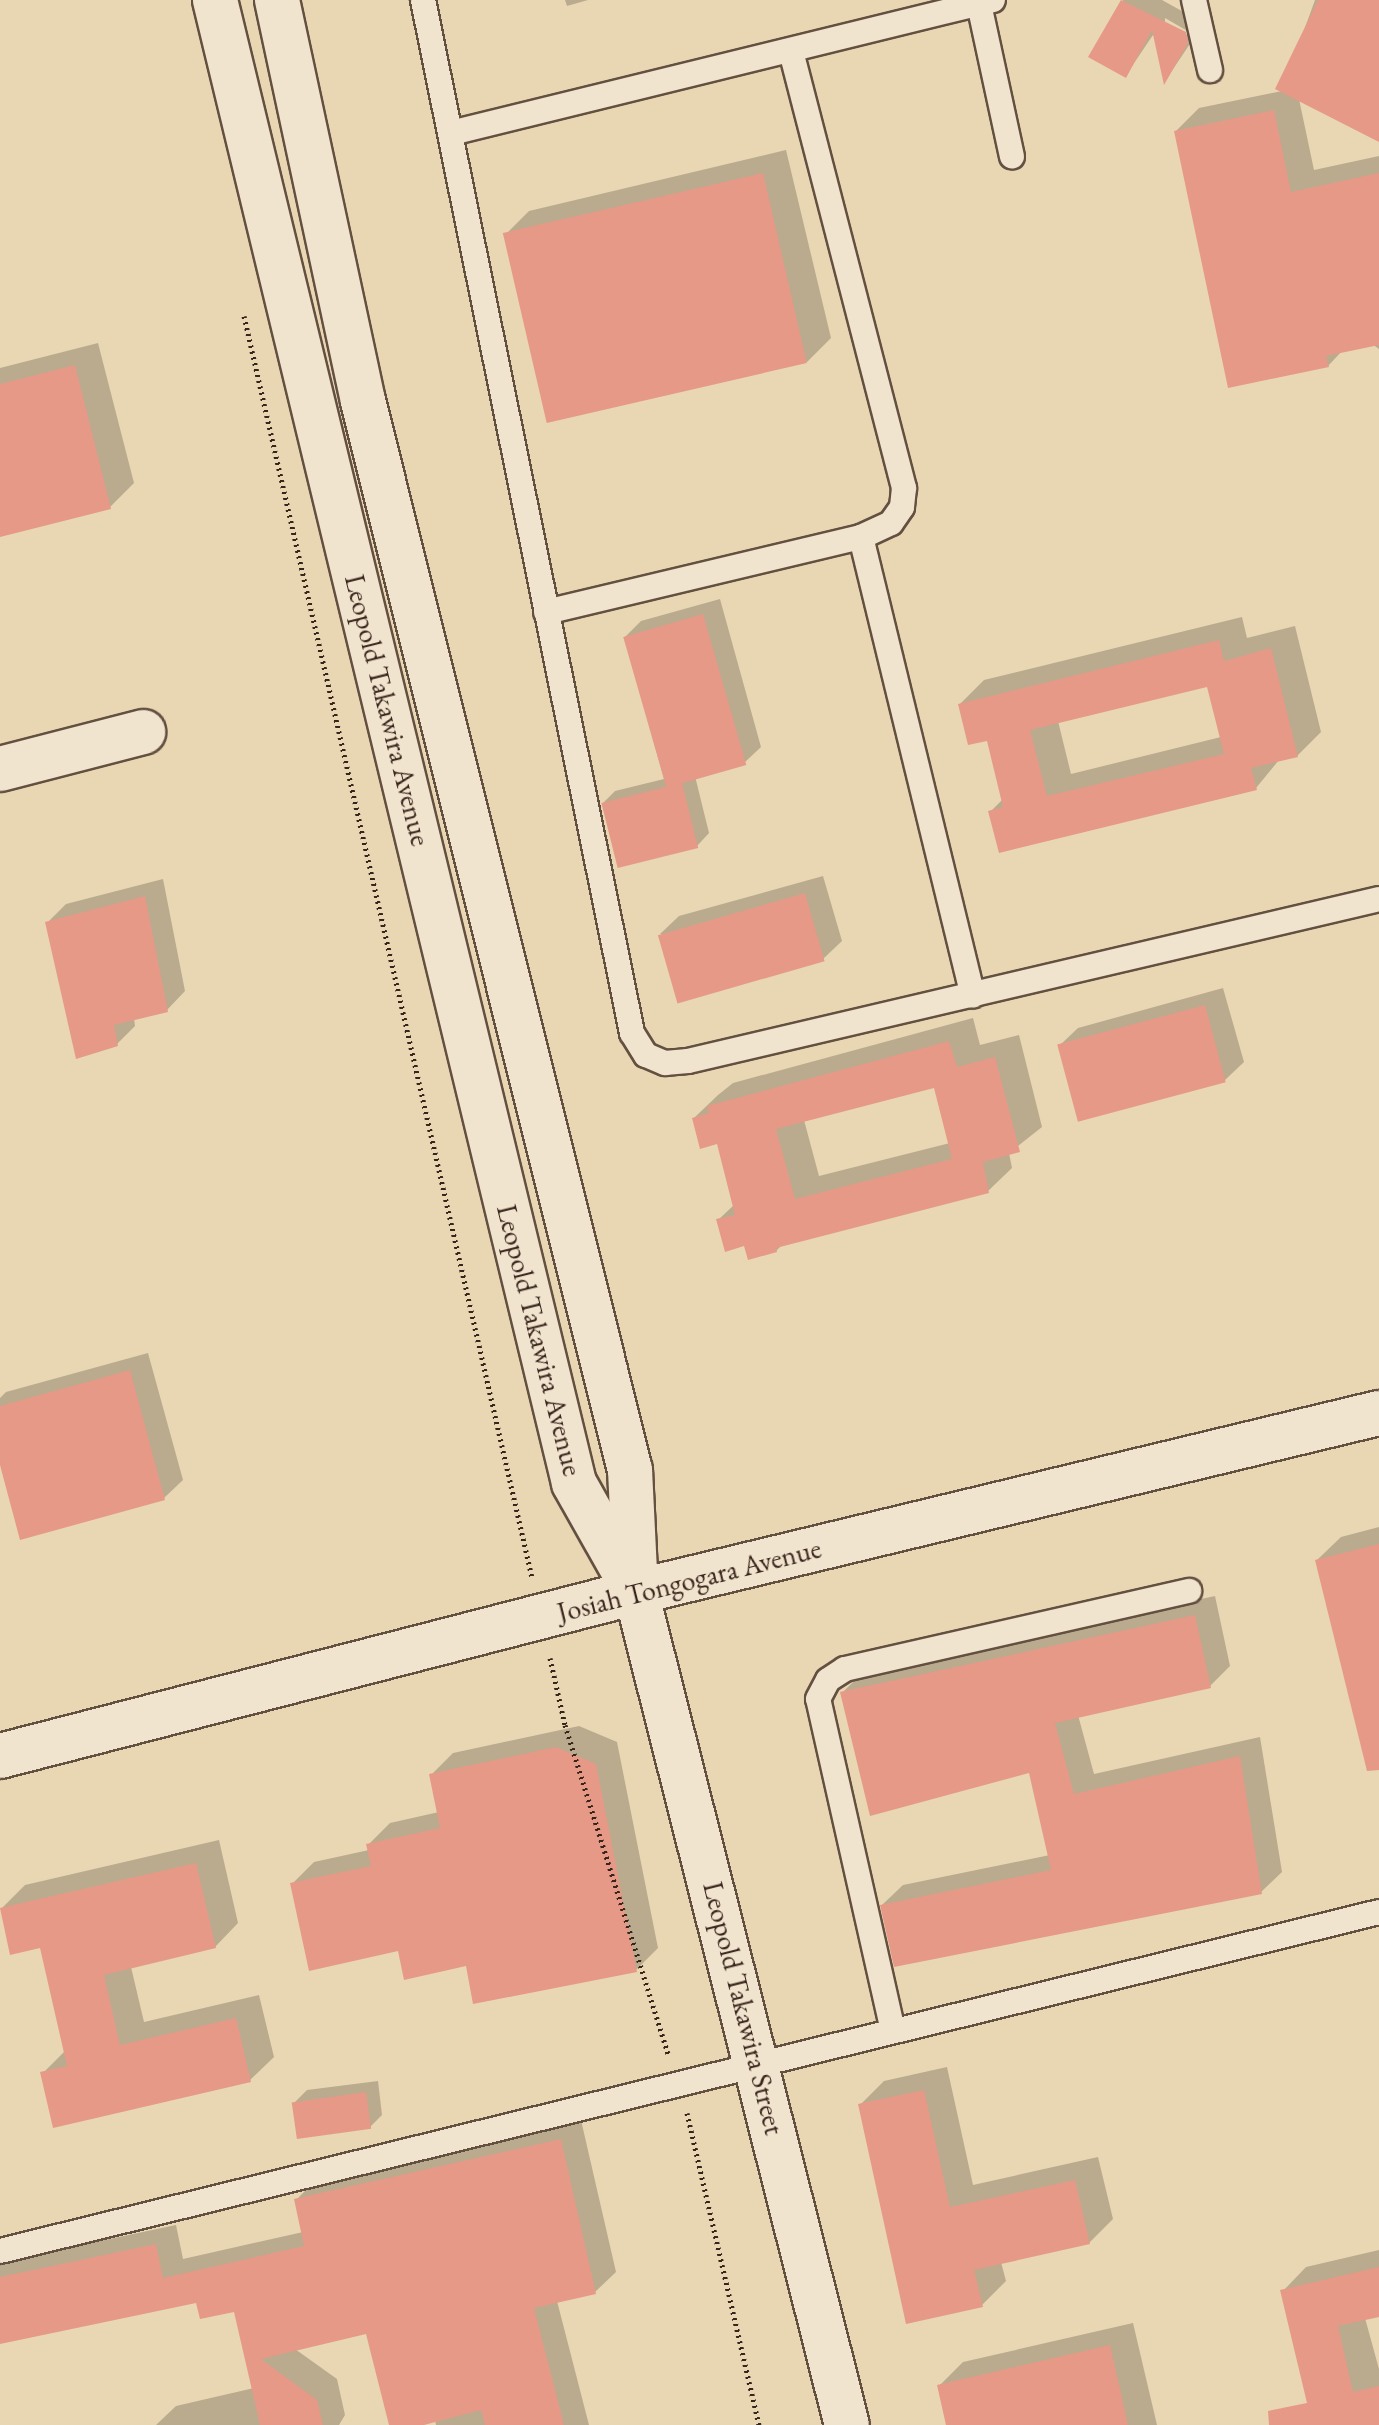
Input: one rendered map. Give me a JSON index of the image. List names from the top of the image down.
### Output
{
  "streets": {
    "main road": ["Leopold Takawira Avenue", "Josiah Tongogara Avenue", "Leopold Takawira Street"]
  },
  "crossings": [
    ["Leopold Takawira Avenue", "Josiah Tongogara Avenue"],
    ["Leopold Takawira Avenue", "Leopold Takawira Street"],
    ["Josiah Tongogara Avenue", "Leopold Takawira Street"]
  ]
}
